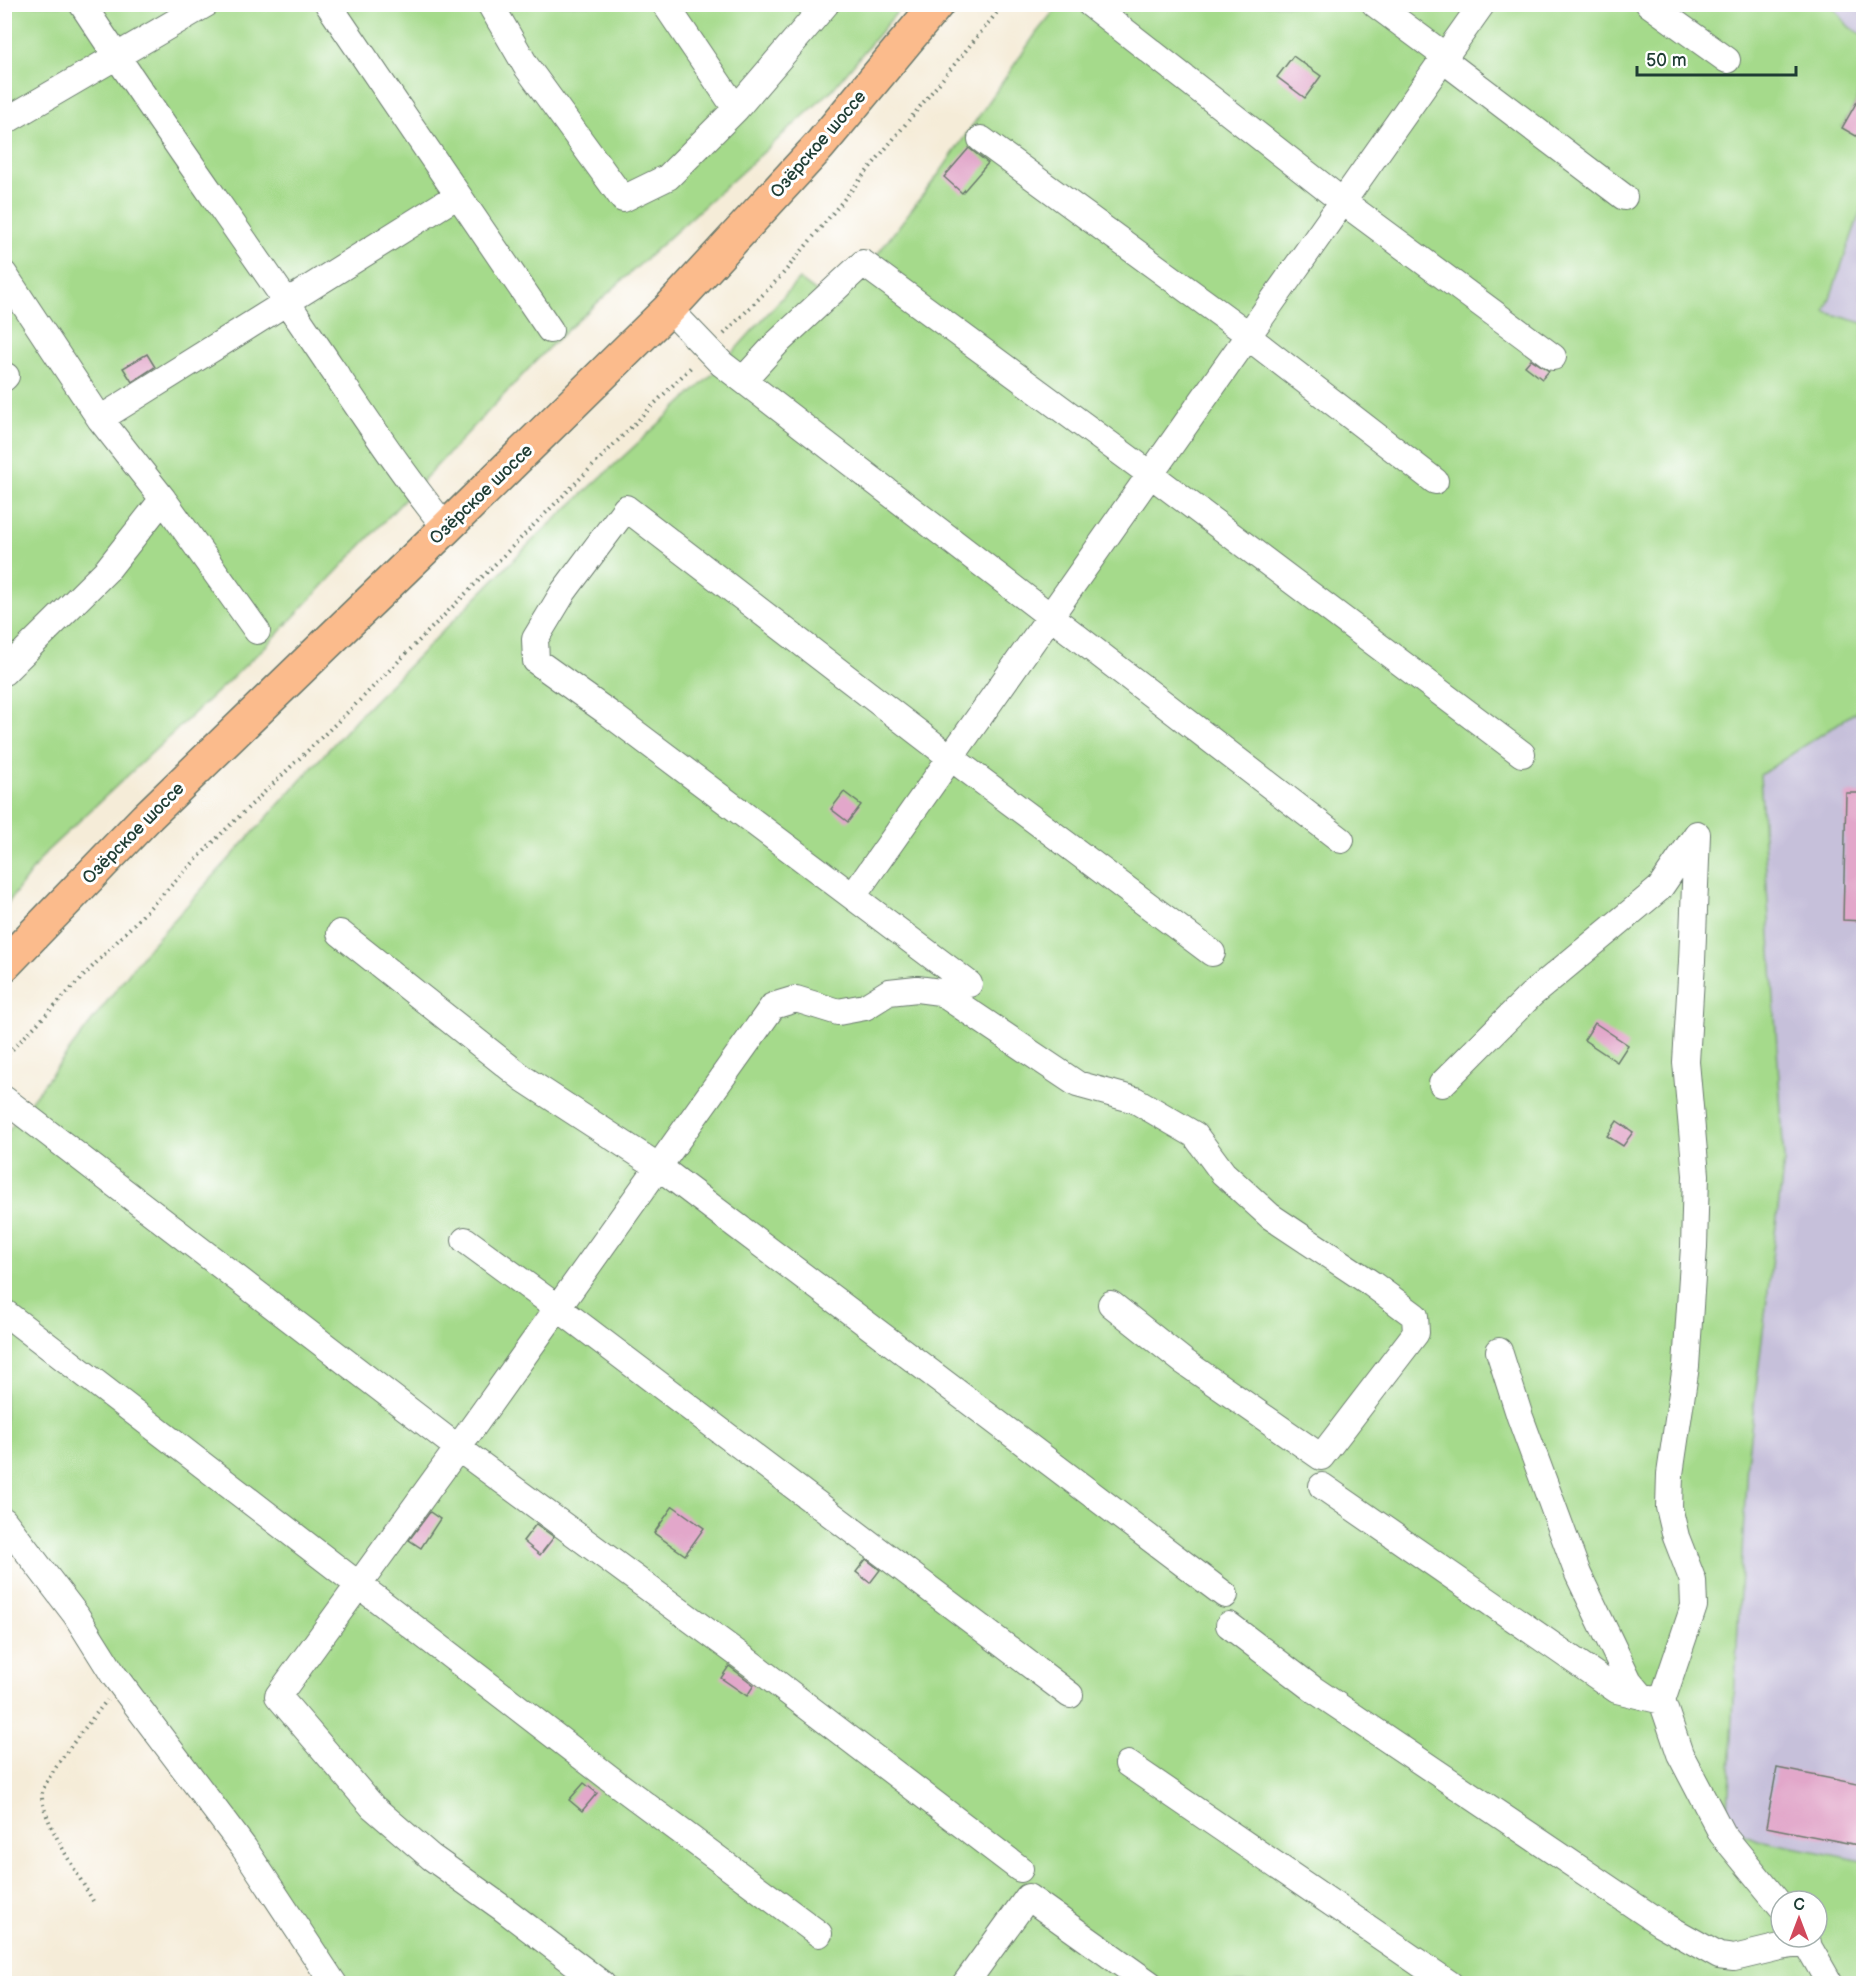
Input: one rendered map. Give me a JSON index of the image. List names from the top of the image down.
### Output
{
  "streets": {
    "main road": ["Озёрское шоссе"]
  },
  "scale_bar": "50 m",
  "north": "top"
}
